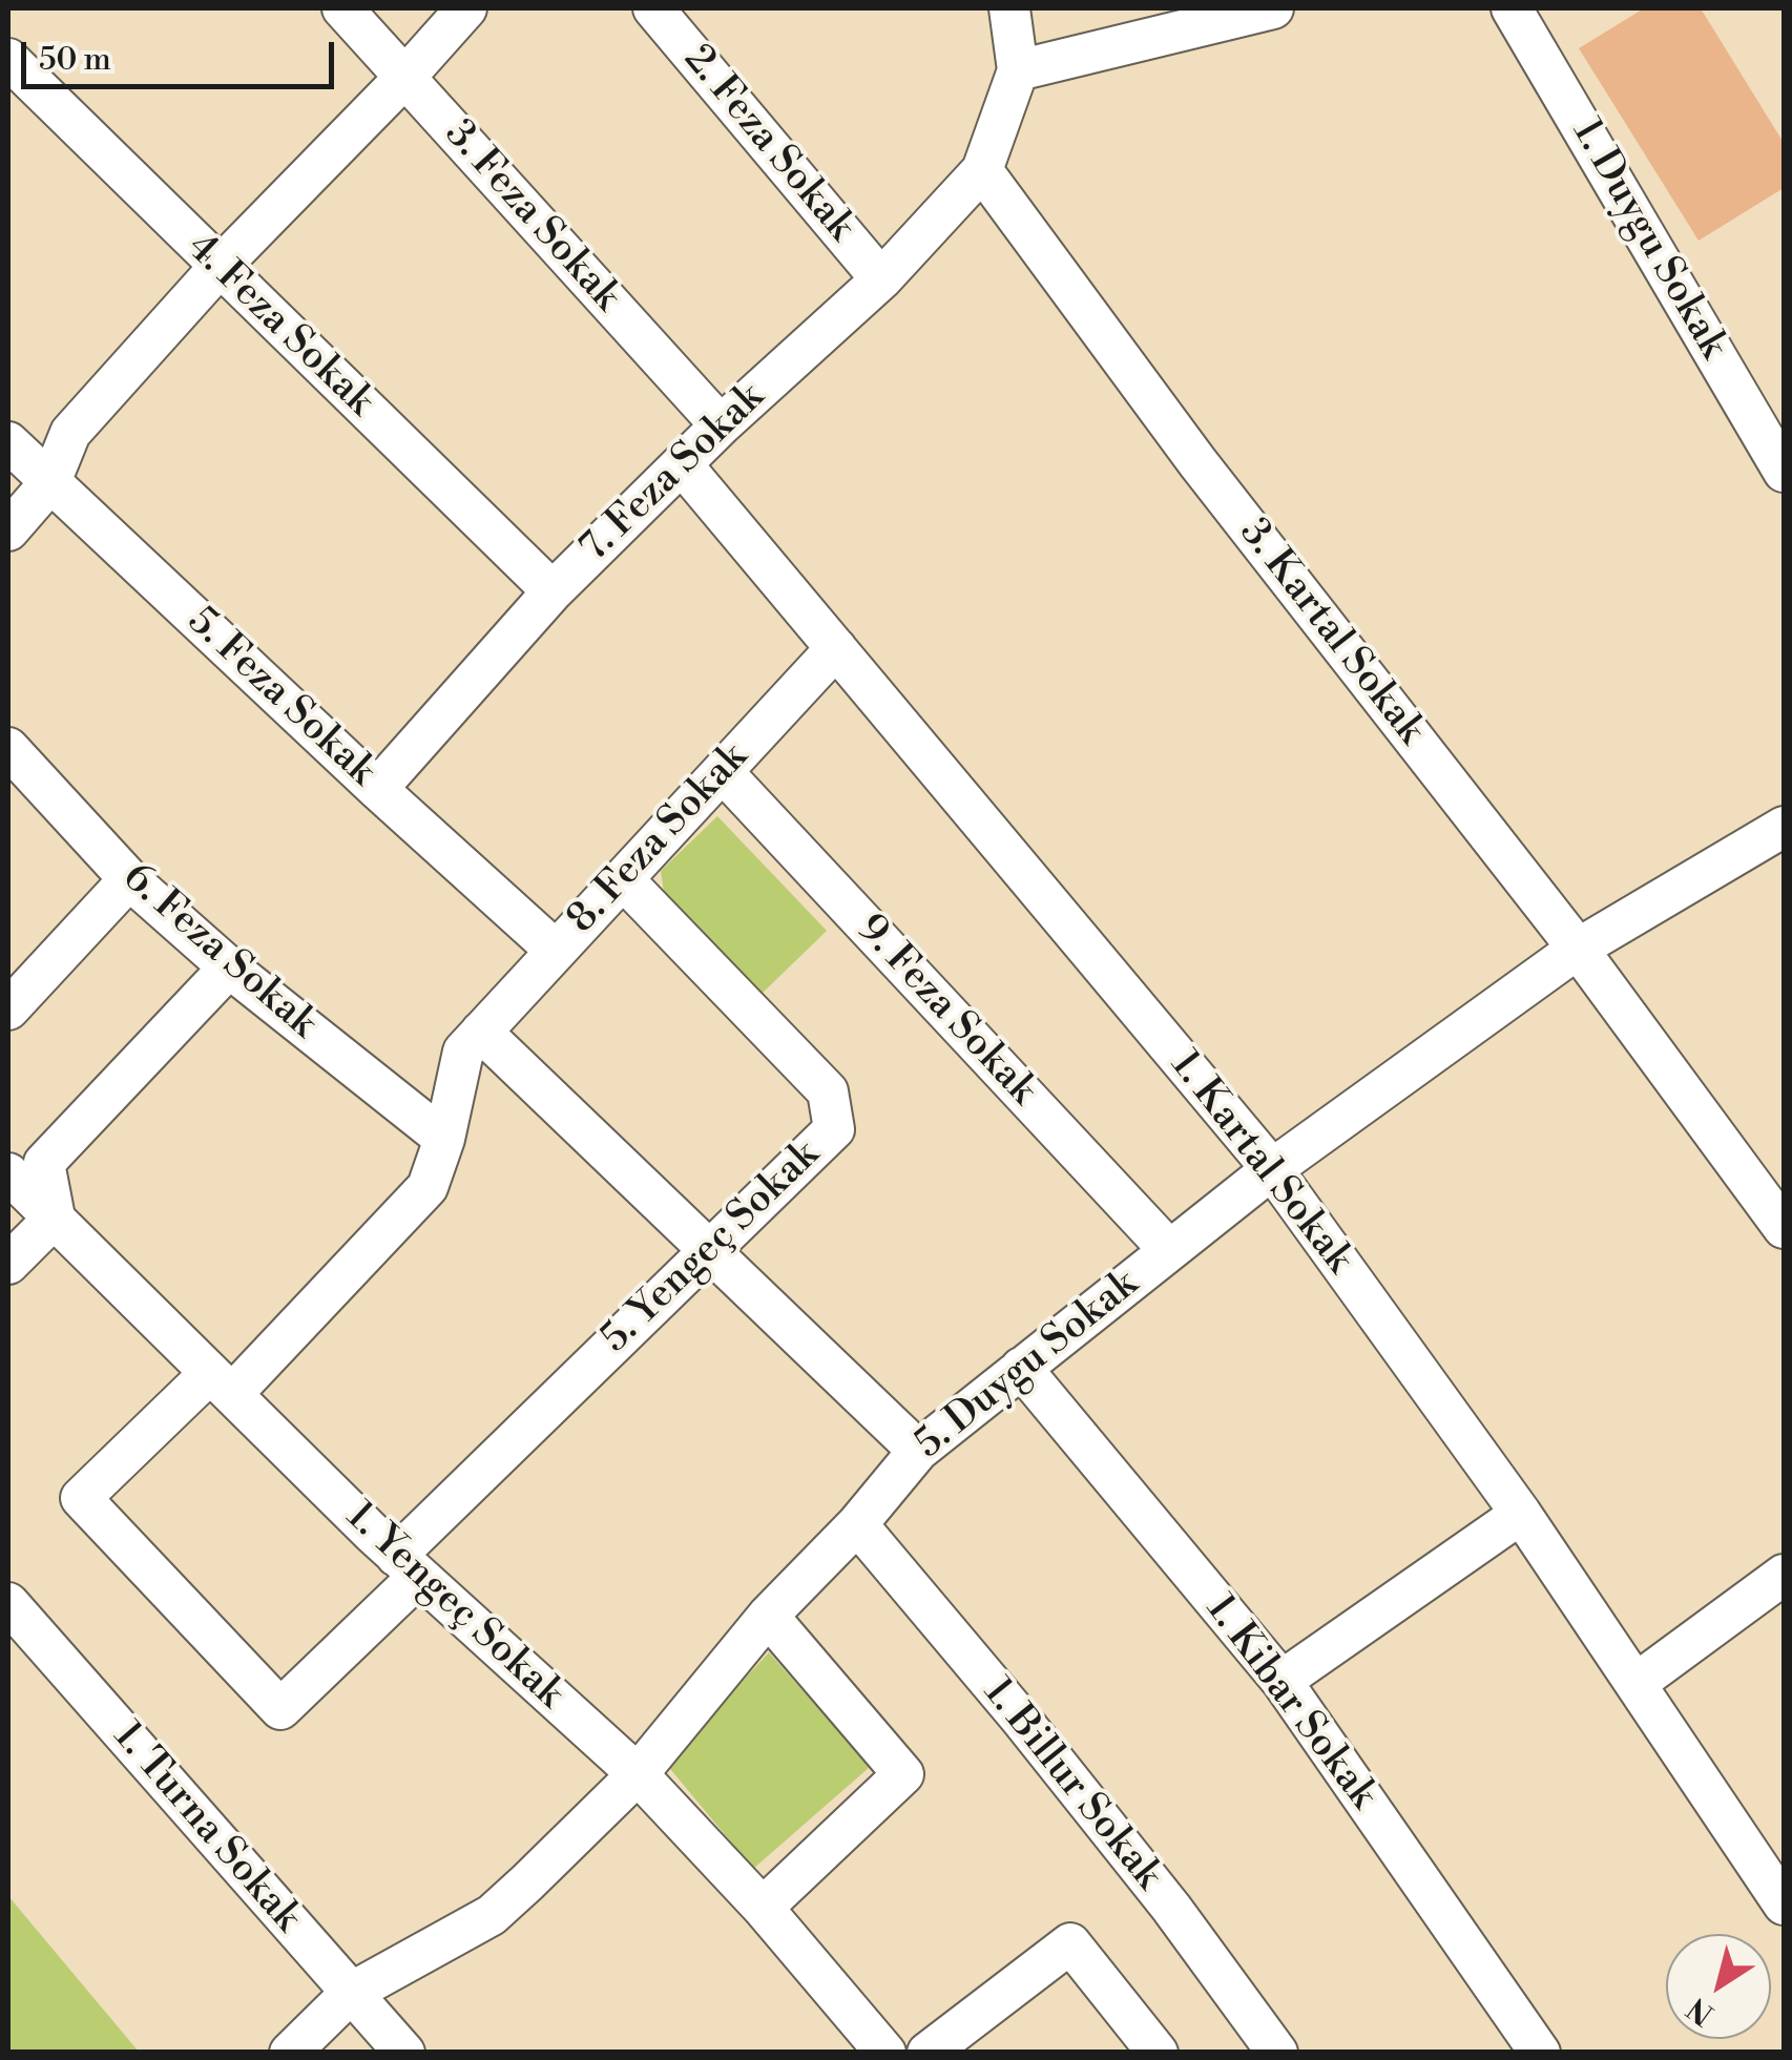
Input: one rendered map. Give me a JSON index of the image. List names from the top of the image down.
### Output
{
  "streets": {
    "street": [
      "2. Feza Sokak",
      "3. Feza Sokak",
      "1. Duygu Sokak",
      "4. Feza Sokak",
      "7. Feza Sokak",
      "3. Kartal Sokak",
      "5. Feza Sokak",
      "8. Feza Sokak",
      "6. Feza Sokak",
      "9. Feza Sokak",
      "1. Kartal Sokak",
      "5. Yengeç Sokak",
      "5. Duygu Sokak",
      "1. Yengeç Sokak",
      "1. Kibar Sokak",
      "1. Billur Sokak",
      "1. Turna Sokak"
    ]
  },
  "crossings": [
    ["2. Feza Sokak", "7. Feza Sokak"],
    ["3. Feza Sokak", "7. Feza Sokak"],
    ["4. Feza Sokak", "7. Feza Sokak"],
    ["7. Feza Sokak", "3. Kartal Sokak"],
    ["7. Feza Sokak", "5. Feza Sokak"],
    ["7. Feza Sokak", "1. Kartal Sokak"],
    ["3. Kartal Sokak", "5. Duygu Sokak"],
    ["5. Feza Sokak", "8. Feza Sokak"],
    ["8. Feza Sokak", "6. Feza Sokak"],
    ["8. Feza Sokak", "9. Feza Sokak"],
    ["8. Feza Sokak", "1. Kartal Sokak"],
    ["8. Feza Sokak", "5. Yengeç Sokak"],
    ["8. Feza Sokak", "1. Yengeç Sokak"],
    ["9. Feza Sokak", "5. Duygu Sokak"],
    ["1. Kartal Sokak", "5. Duygu Sokak"],
    ["5. Yengeç Sokak", "1. Yengeç Sokak"],
    ["5. Duygu Sokak", "1. Yengeç Sokak"],
    ["5. Duygu Sokak", "1. Kibar Sokak"],
    ["5. Duygu Sokak", "1. Billur Sokak"],
    ["5. Duygu Sokak", "1. Turna Sokak"]
  ],
  "scale_bar": "50 m",
  "north": "bottom left"
}
